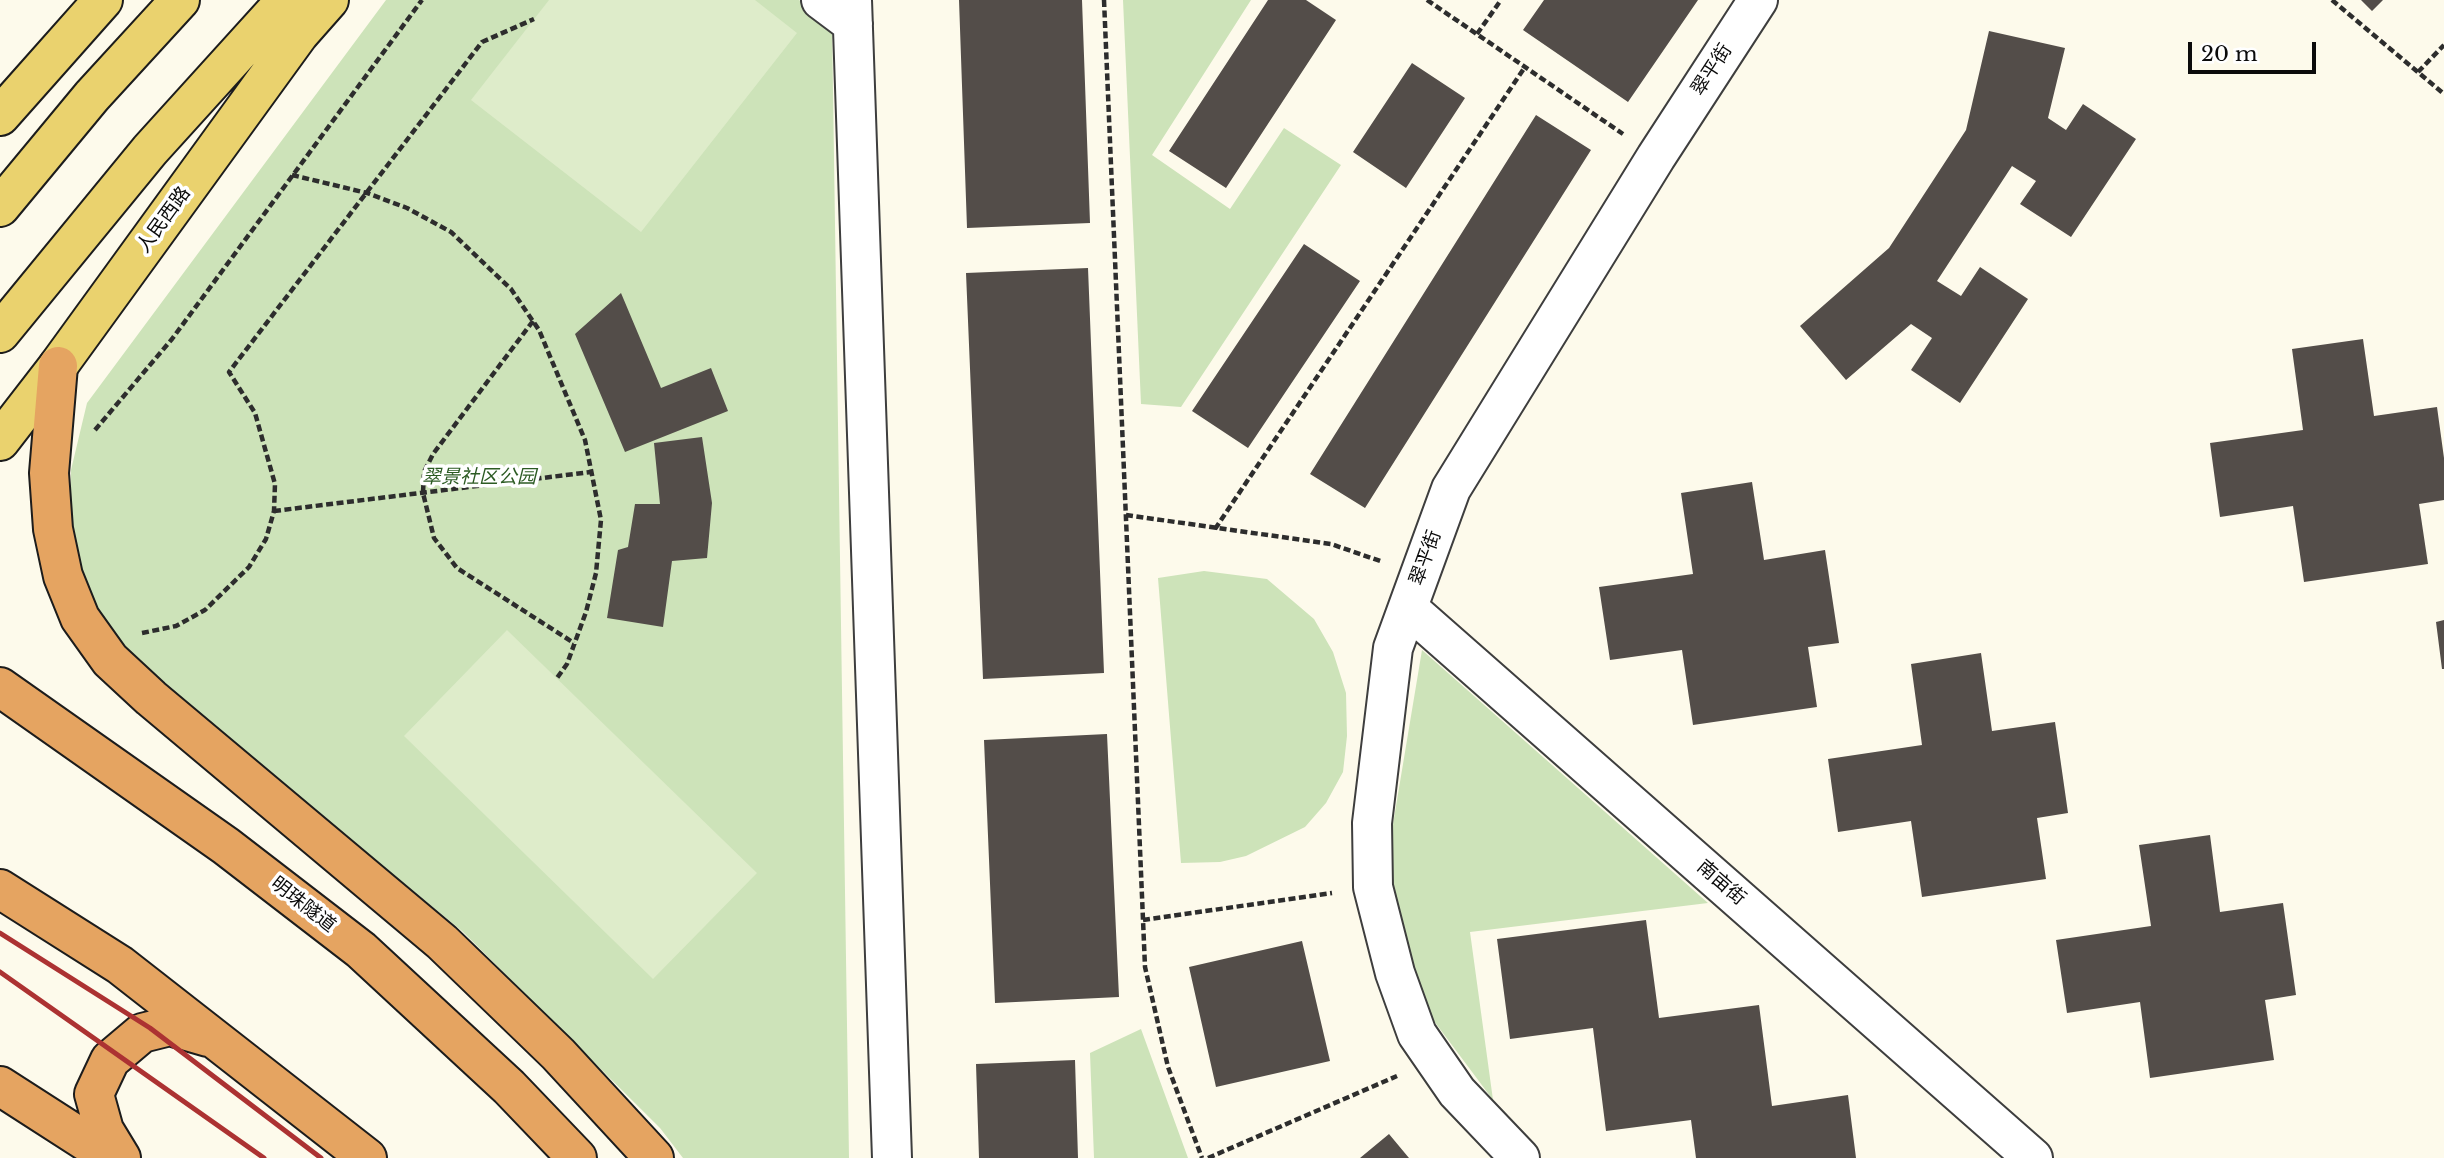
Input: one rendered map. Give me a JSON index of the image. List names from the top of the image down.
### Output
{
  "streets": {
    "highway": ["明珠隧道"],
    "main road": ["人民西路"],
    "street": ["翠平街", "南亩街"]
  },
  "crossings": [
    ["翠平街", "南亩街"]
  ],
  "parks": ["翠景社区公园"],
  "scale_bar": "20 m"
}
